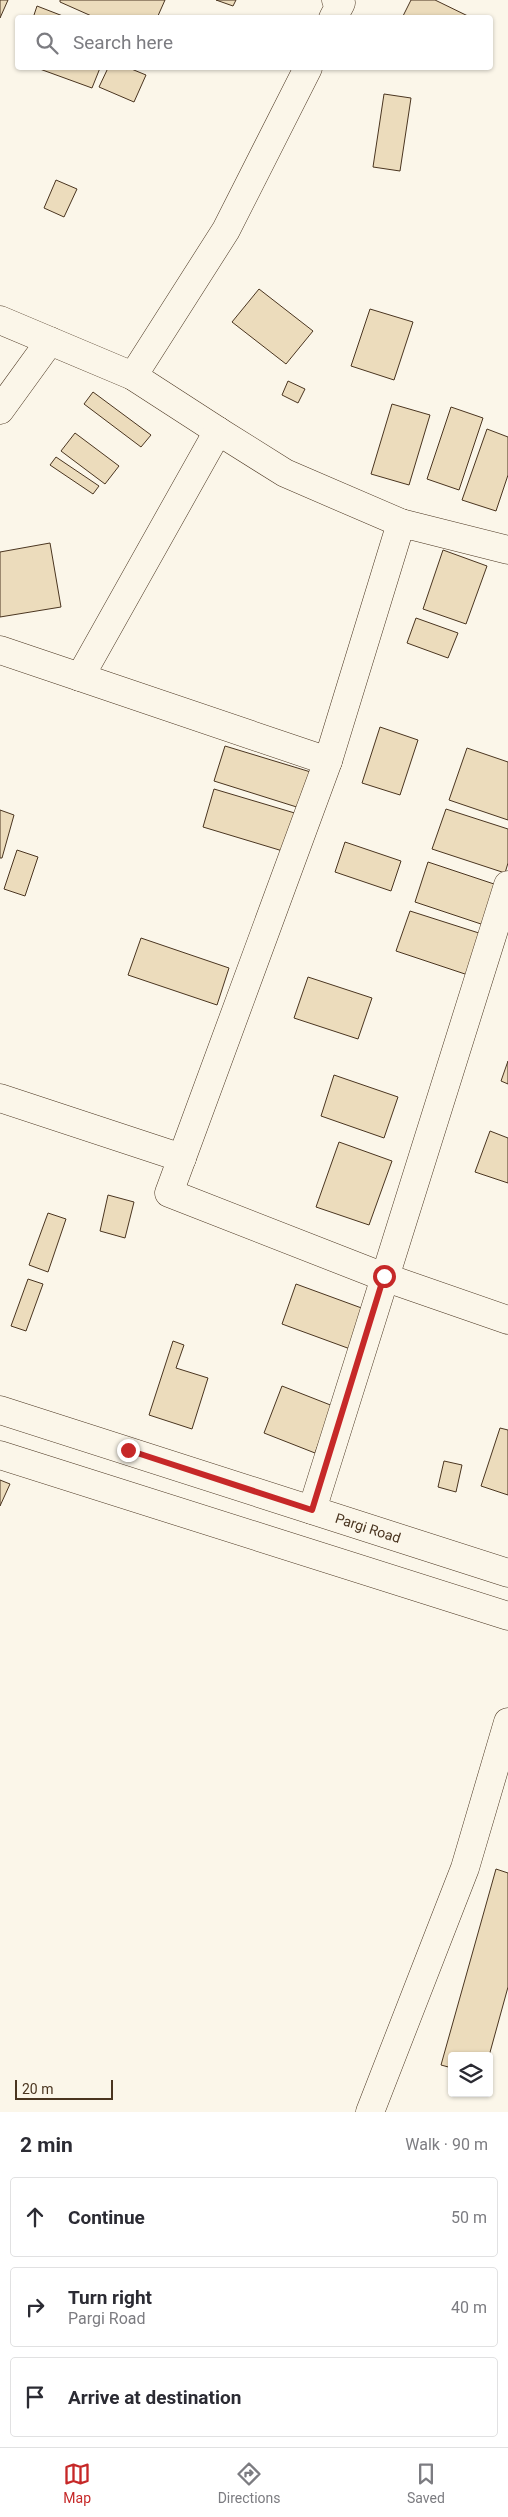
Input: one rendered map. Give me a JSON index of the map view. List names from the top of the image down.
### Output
{
  "streets": {
    "street": ["Pargi Road"]
  },
  "scale_bar": "20 m",
  "page": {
    "search": "Search here",
    "scale": "20 m",
    "heading": ["2 min", "Walk · 90 m"],
    "list": [
      ["Continue", "50 m"],
      ["Turn right", "Pargi Road", "40 m"],
      "Arrive at destination"
    ],
    "nav": ["Map", "Directions", "Saved"]
  }
}
